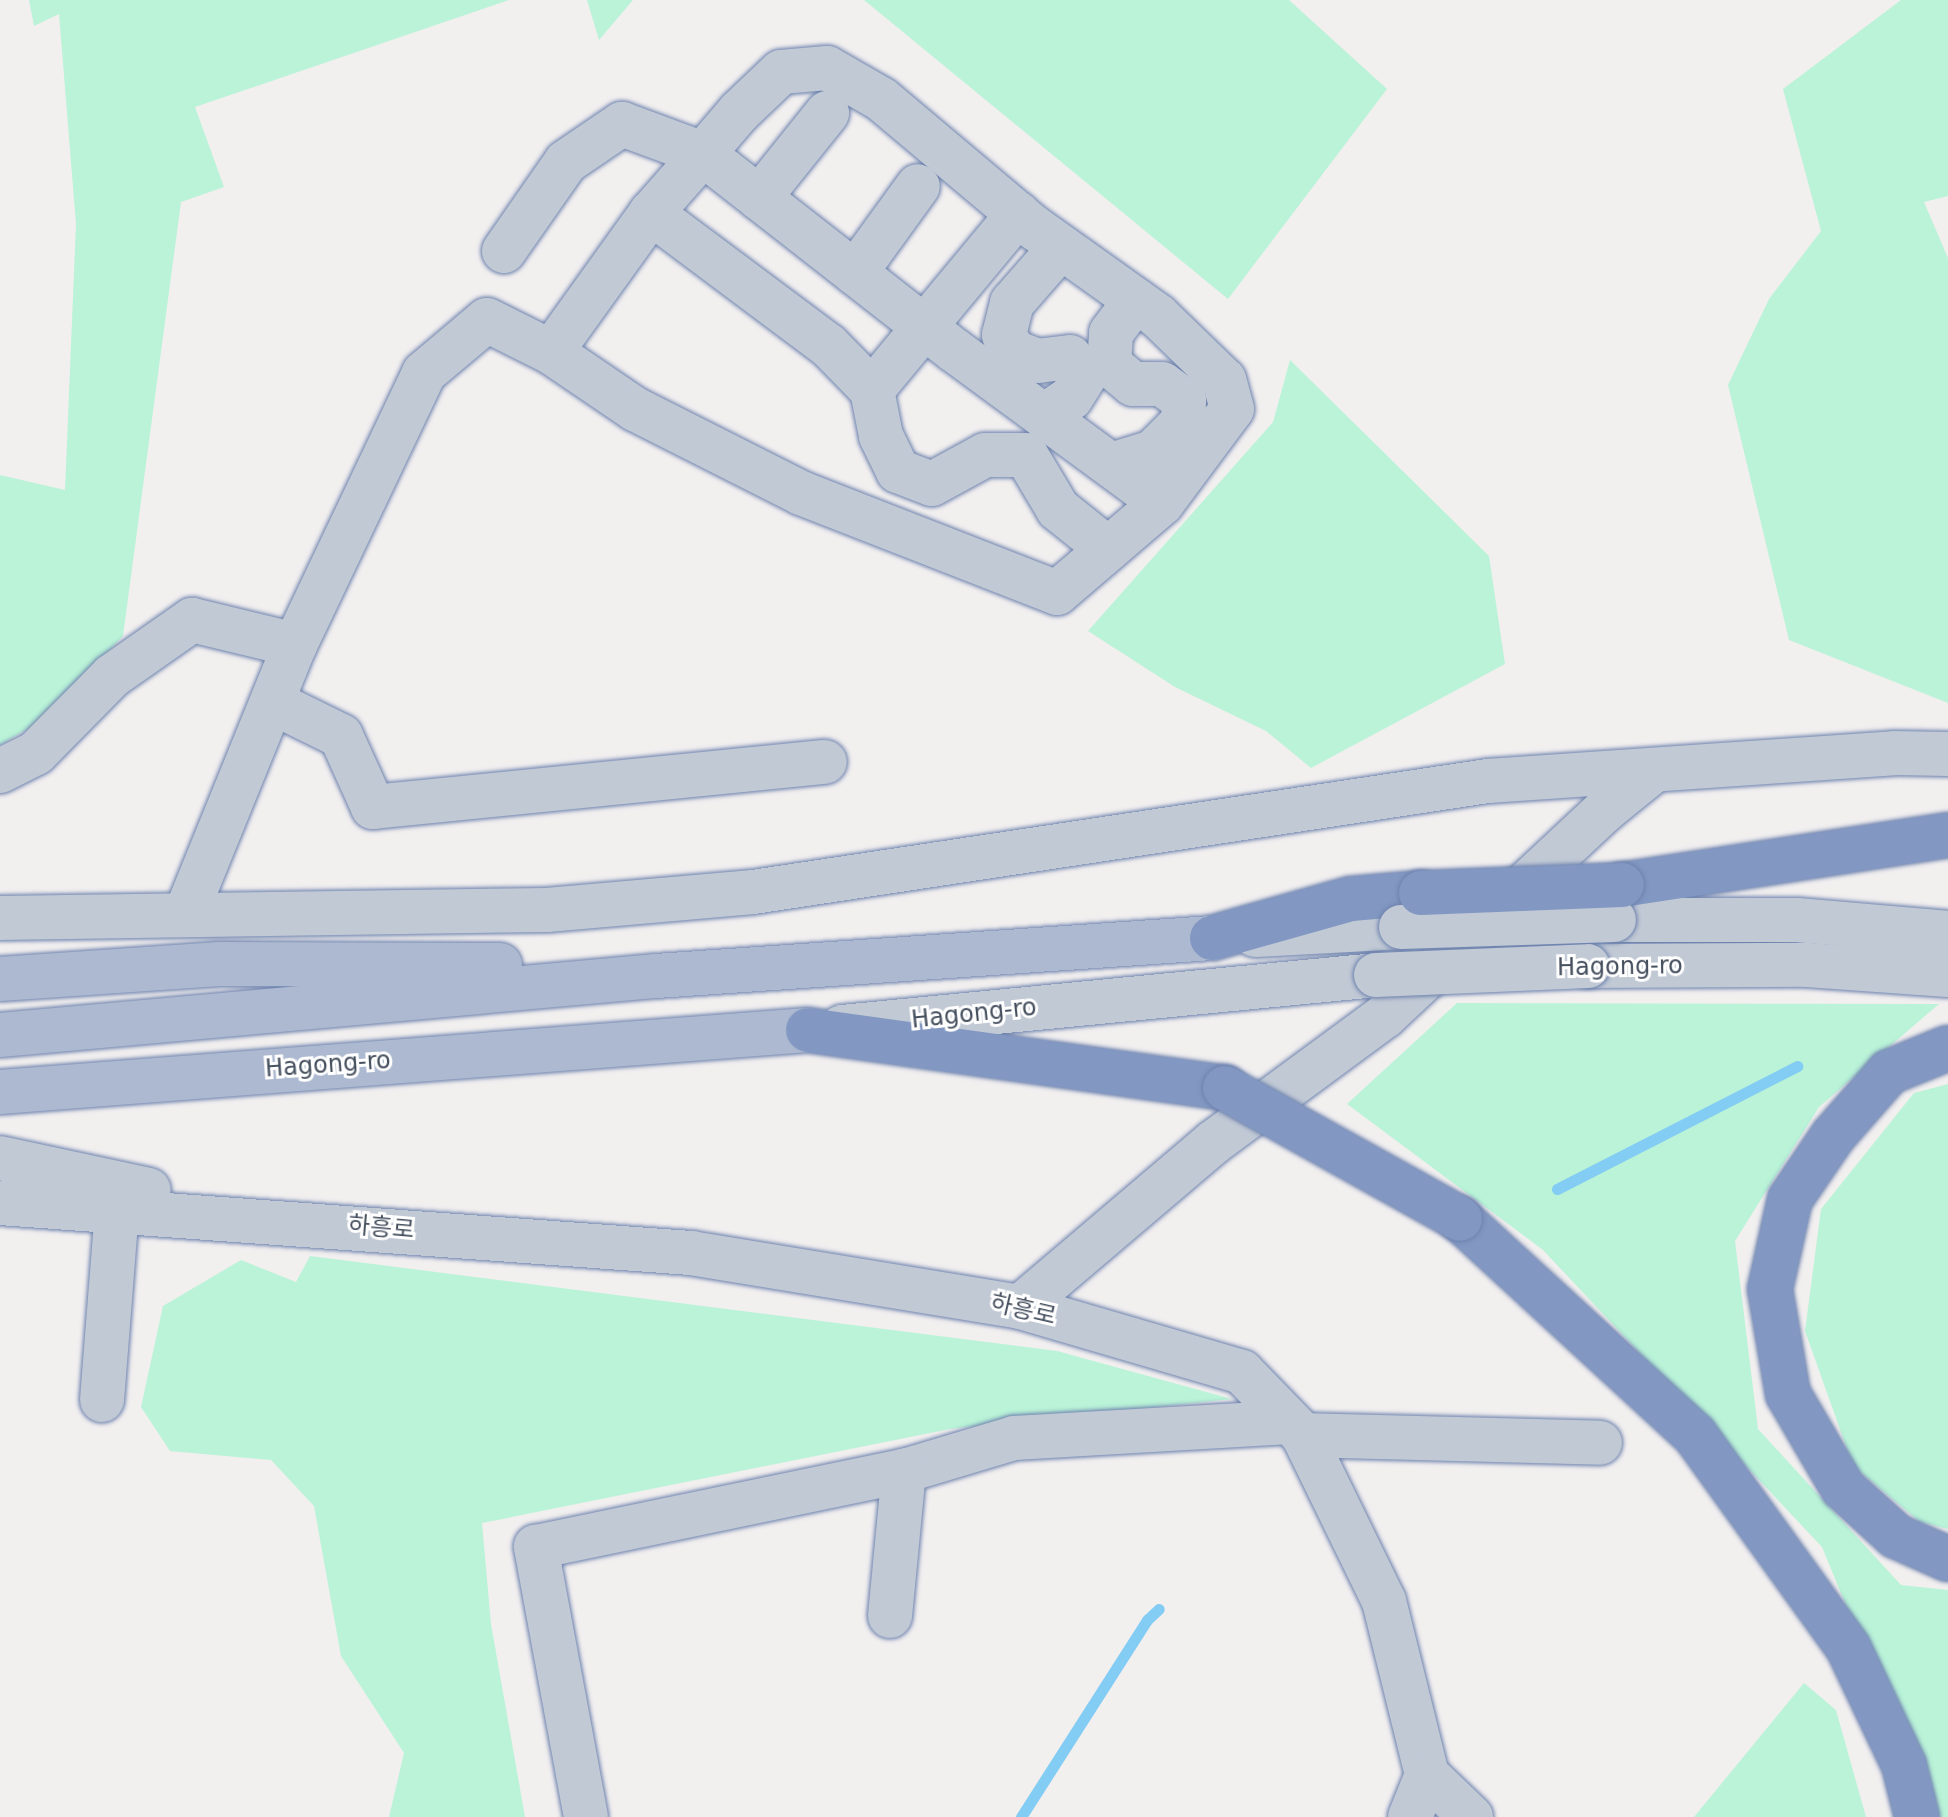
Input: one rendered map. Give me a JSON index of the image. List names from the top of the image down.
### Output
{
  "streets": {
    "main road": ["Hagong-ro"],
    "street": ["하흥로"]
  }
}
